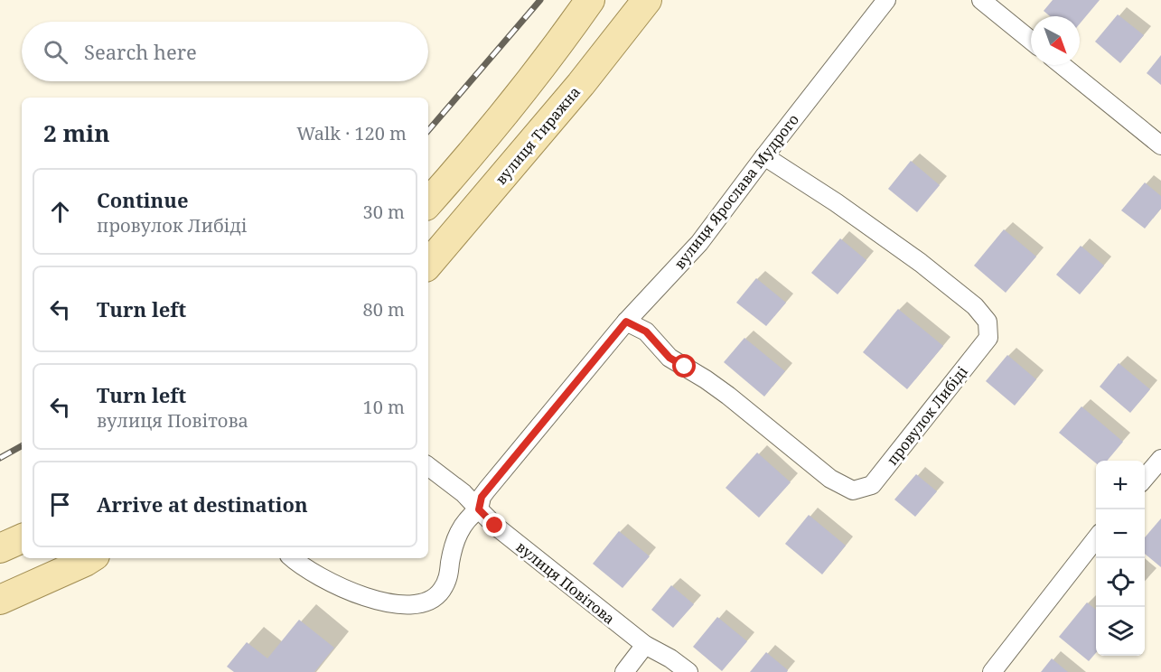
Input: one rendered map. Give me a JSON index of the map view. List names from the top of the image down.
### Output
{
  "streets": {
    "main road": ["вулиця Тиражна"],
    "street": ["вулиця Ярослава Мудрого", "провулок Либіді", "вулиця Повітова"]
  },
  "crossings": [
    ["вулиця Ярослава Мудрого", "провулок Либіді"],
    ["вулиця Ярослава Мудрого", "вулиця Повітова"]
  ],
  "north": "bottom right",
  "page": {
    "search": "Search here",
    "heading": ["2 min", "Walk · 120 m"],
    "list": [
      ["Continue", "провулок Либіді", "30 m"],
      ["Turn left", "80 m"],
      ["Turn left", "вулиця Повітова", "10 m"],
      "Arrive at destination"
    ],
    "map_buttons": ["+", "−"]
  }
}
